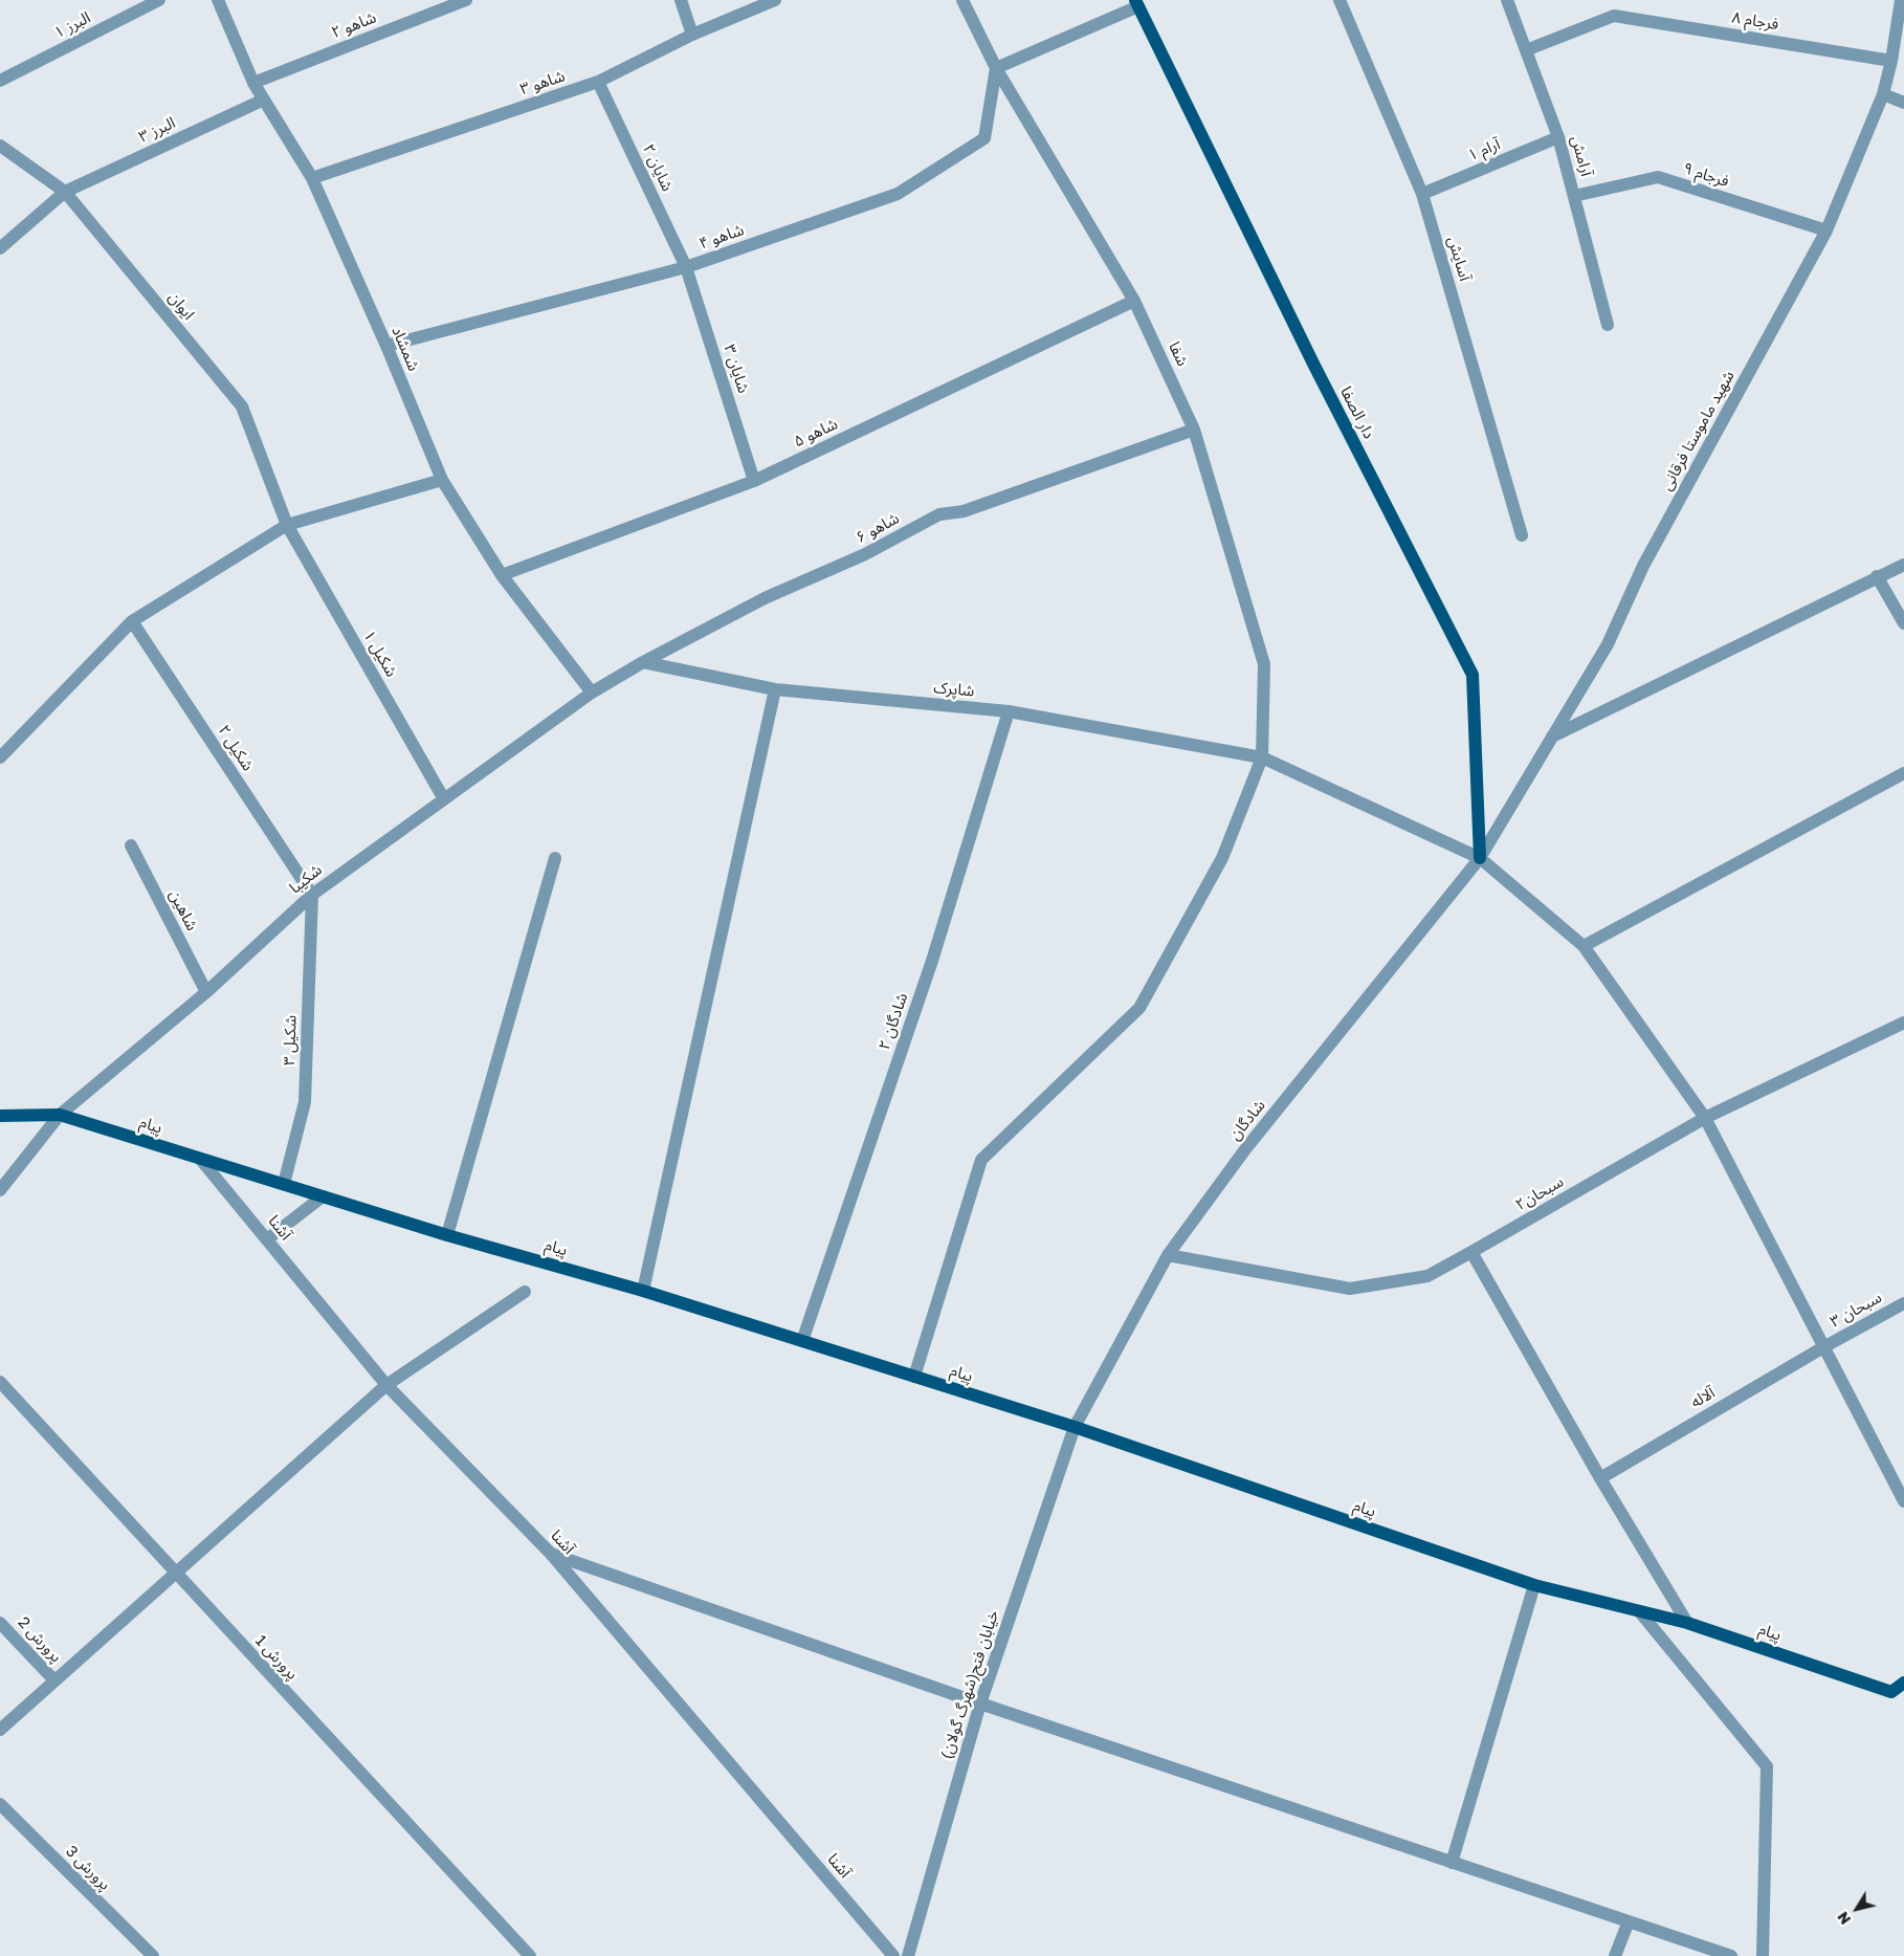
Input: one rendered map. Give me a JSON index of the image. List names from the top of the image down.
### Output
{
  "streets": {
    "main road": ["دار الصفا", "پیام"],
    "street": [
      "فرجام ۸",
      "البرز ۱",
      "شاهو ۲",
      "شاهو ۳",
      "البرز ۳",
      "آرام ۱",
      "آرامش",
      "شایان ۲",
      "فرجام ۹",
      "شاهو ۴",
      "آسایش",
      "ایوان",
      "شمشاد",
      "شفا",
      "شایان ۳",
      "شهید ماموستا فرقانی",
      "شاهو ۵",
      "شاهو ۶",
      "شکیل ۱",
      "شاپرک",
      "شکیل ۲",
      "شکیبا",
      "شاهین",
      "شادگان ۲",
      "شکیل ۳",
      "شادگان",
      "سبحان۲",
      "آشنا",
      "سبحان ۳",
      "آلاله",
      "پرورش 2",
      "پرورش 1",
      "خیابان فتح(شهرگ گولان)",
      "پرورش 3"
    ]
  },
  "crossings": [
    ["فرجام ۸", "آرامش"],
    ["فرجام ۸", "شهید ماموستا فرقانی"],
    ["شاهو ۲", "شمشاد"],
    ["شاهو ۳", "شایان ۲"],
    ["شاهو ۳", "شمشاد"],
    ["البرز ۳", "ایوان"],
    ["البرز ۳", "شمشاد"],
    ["آرام ۱", "آرامش"],
    ["آرام ۱", "آسایش"],
    ["آرامش", "فرجام ۹"],
    ["شایان ۲", "شاهو ۴"],
    ["شایان ۲", "شایان ۳"],
    ["فرجام ۹", "شهید ماموستا فرقانی"],
    ["شاهو ۴", "شمشاد"],
    ["شاهو ۴", "شفا"],
    ["شاهو ۴", "شایان ۳"],
    ["ایوان", "شکیل ۱"],
    ["شمشاد", "شاهو ۵"],
    ["شمشاد", "شاهو ۶"],
    ["شمشاد", "شکیبا"],
    ["شفا", "شاهو ۵"],
    ["شفا", "شاهو ۶"],
    ["شفا", "شاپرک"],
    ["شفا", "پیام"],
    ["شایان ۳", "شاهو ۵"],
    ["دار الصفا", "شهید ماموستا فرقانی"],
    ["دار الصفا", "شاپرک"],
    ["دار الصفا", "شادگان"],
    ["شهید ماموستا فرقانی", "شاپرک"],
    ["شهید ماموستا فرقانی", "شادگان"],
    ["شاهو ۶", "شاپرک"],
    ["شاهو ۶", "شکیبا"],
    ["شکیل ۱", "شکیبا"],
    ["شاپرک", "شادگان ۲"],
    ["شاپرک", "شادگان"],
    ["شاپرک", "سبحان۲"],
    ["شاپرک", "سبحان ۳"],
    ["شاپرک", "آلاله"],
    ["شکیل ۲", "شکیبا"],
    ["شکیل ۲", "شکیل ۳"],
    ["شکیبا", "شاهین"],
    ["شکیبا", "شکیل ۳"],
    ["شکیبا", "پیام"],
    ["شادگان ۲", "پیام"],
    ["شکیل ۳", "پیام"],
    ["شادگان", "پیام"],
    ["شادگان", "سبحان۲"],
    ["شادگان", "خیابان فتح(شهرگ گولان)"],
    ["پیام", "آشنا"],
    ["پیام", "خیابان فتح(شهرگ گولان)"],
    ["سبحان ۳", "آلاله"]
  ],
  "north": "bottom left"
}
